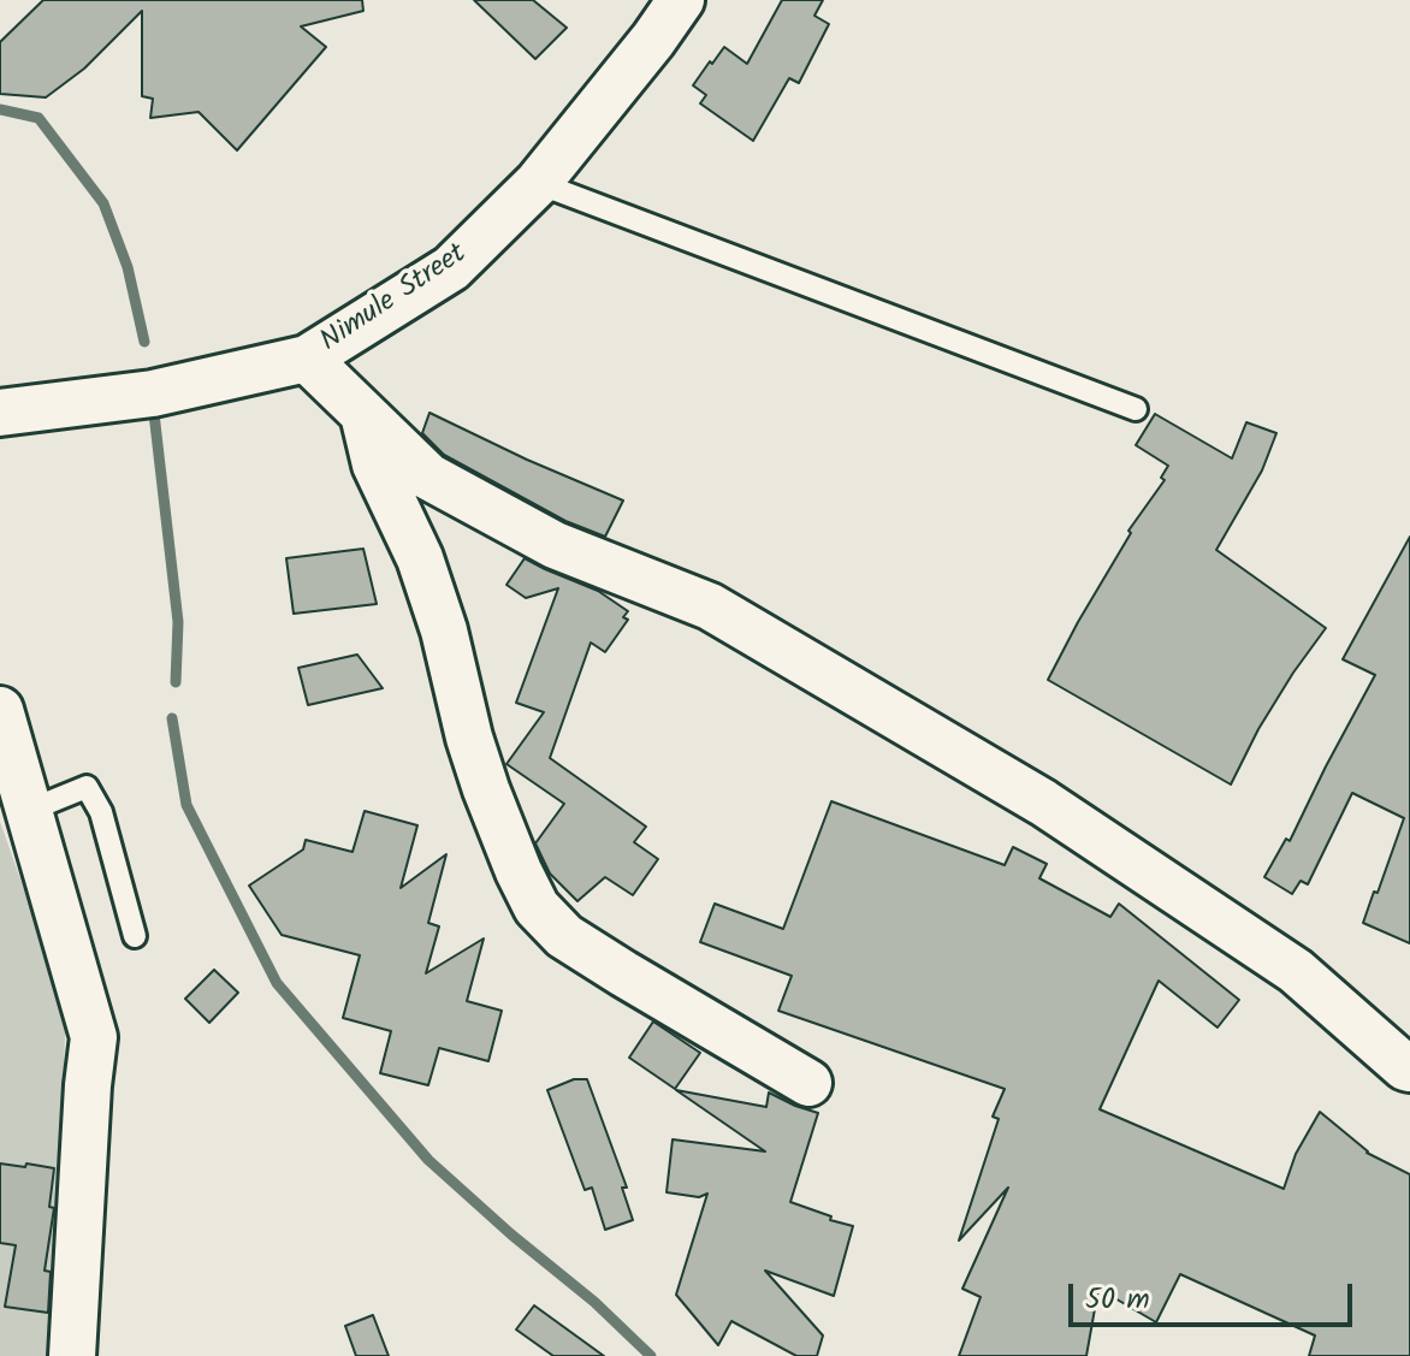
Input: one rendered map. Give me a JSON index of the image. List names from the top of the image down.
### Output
{
  "streets": {
    "street": ["Nimule Street"]
  },
  "scale_bar": "50 m"
}
